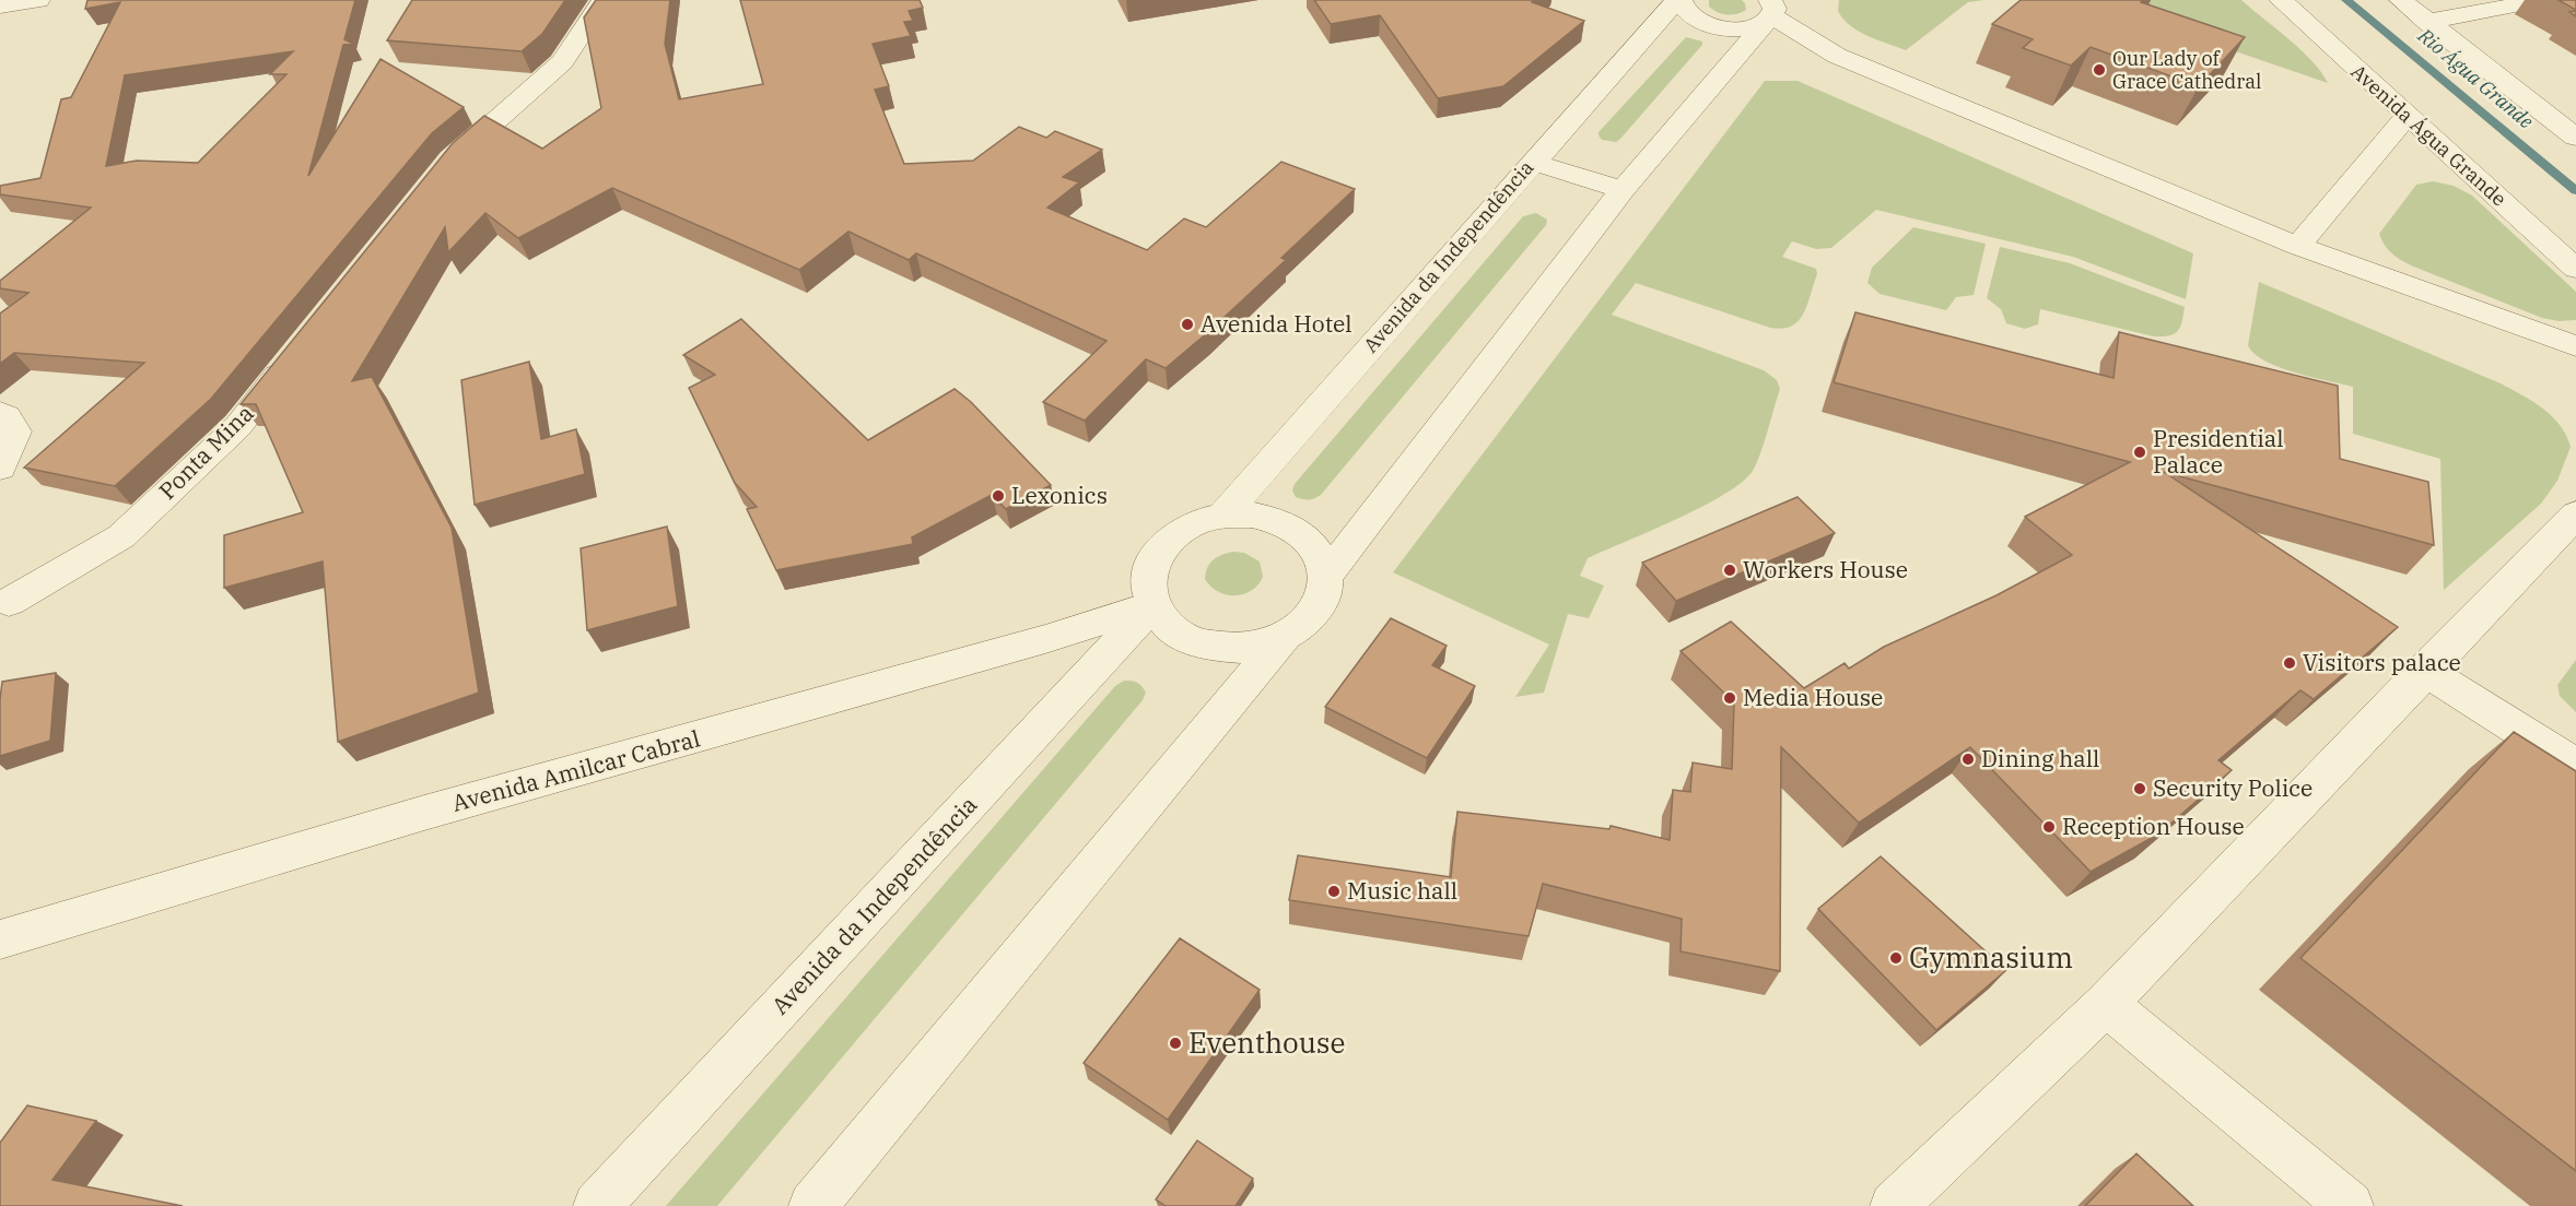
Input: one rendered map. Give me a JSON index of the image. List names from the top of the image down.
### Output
{
  "streets": {
    "street": [
      "Avenida Água Grande",
      "Avenida da Independência",
      "Ponta Mina",
      "Avenida Amilcar Cabral"
    ]
  },
  "crossings": [
    ["Avenida da Independência", "Avenida Amilcar Cabral"]
  ],
  "water": ["Rio Água Grande"],
  "places": [
    "Our Lady of Grace Cathedral",
    "Avenida Hotel",
    "Presidential Palace",
    "Lexonics",
    "Workers House",
    "Visitors palace",
    "Media House",
    "Dining hall",
    "Security Police",
    "Reception House",
    "Music hall",
    "Gymnasium",
    "Eventhouse"
  ]
}
